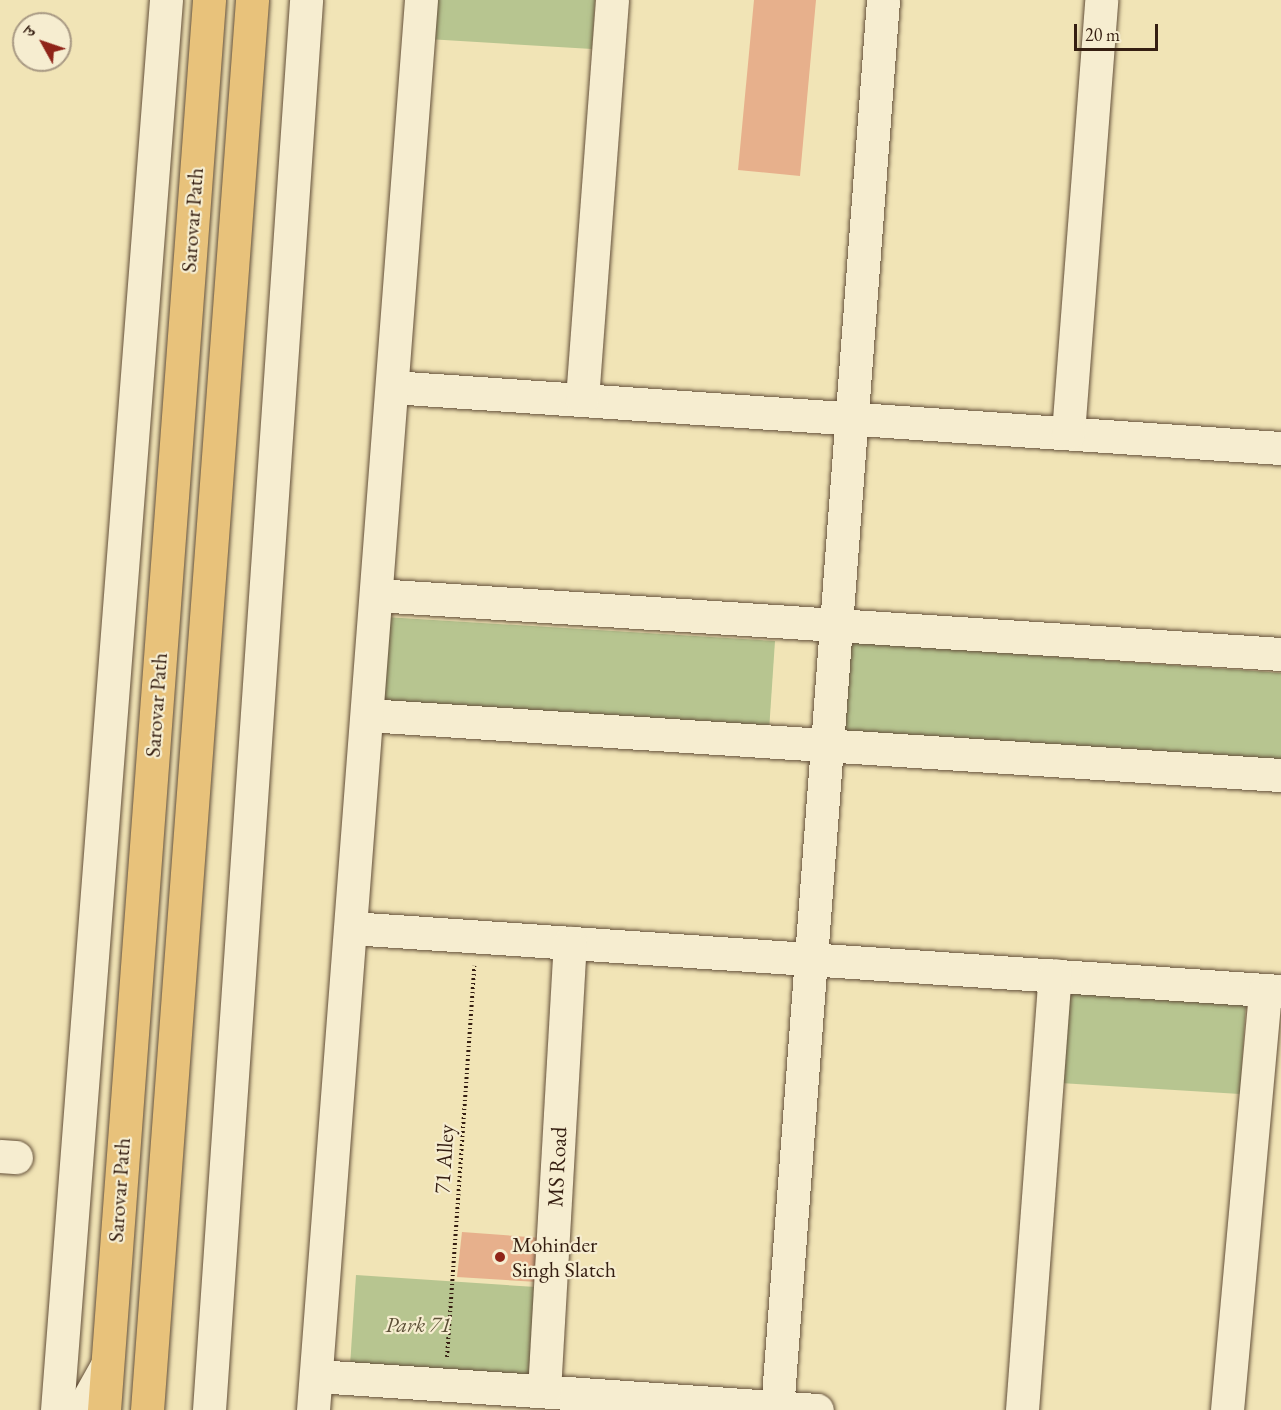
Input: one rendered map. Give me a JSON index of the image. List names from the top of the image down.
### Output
{
  "streets": {
    "main road": ["Sarovar Path"],
    "street": ["MS Road"],
    "path": ["71 Alley"]
  },
  "parks": ["Park 71"],
  "places": ["Mohinder Singh Slatch"],
  "scale_bar": "20 m",
  "north": "top left"
}
